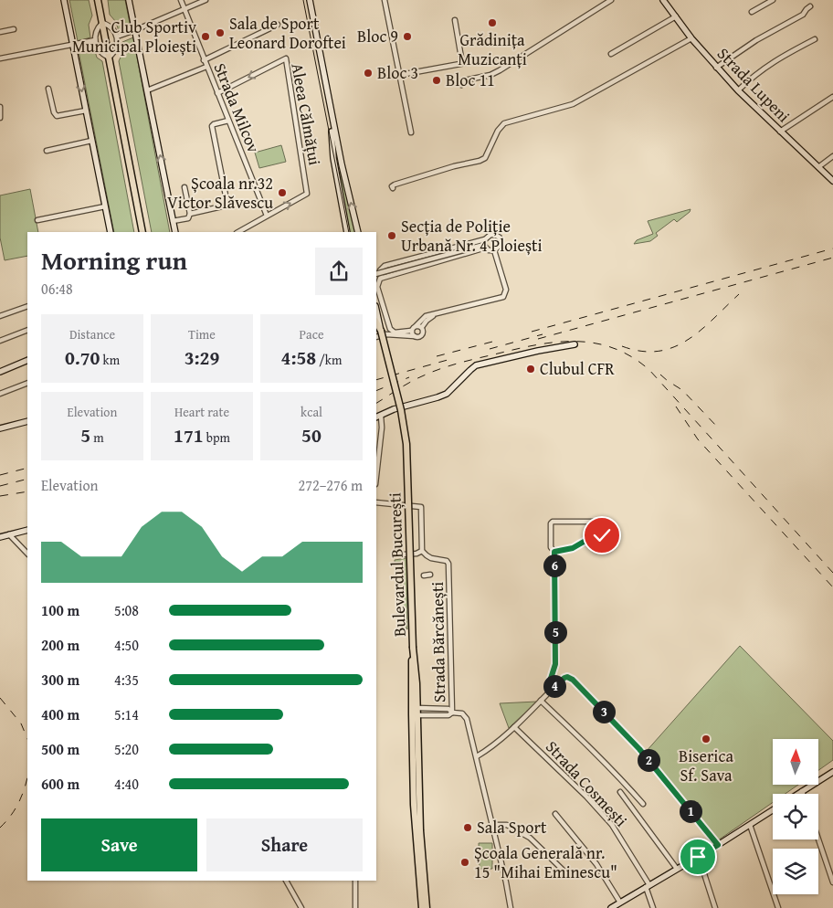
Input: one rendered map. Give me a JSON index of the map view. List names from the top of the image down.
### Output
{
  "streets": {
    "main road": ["Bulevardul București"],
    "street": [
      "Strada Lupeni",
      "Strada Milcov",
      "Aleea Călmățui",
      "Strada Bărcănești",
      "Strada Cosmești"
    ]
  },
  "crossings": [
    ["Strada Milcov", "Aleea Călmățui"]
  ],
  "places": [
    "Grădinița Muzicanți",
    "Sala de Sport Leonard Doroftei",
    "Club Sportiv Municipal Ploiești",
    "Bloc 9",
    "Bloc 3",
    "Bloc 11",
    "Școala nr.32 Victor Slăvescu",
    "Secția de Poliție Urbană Nr. 4 Ploiești",
    "Clubul CFR",
    "Biserica Sf. Sava",
    "Sala Sport",
    "Școala Generală nr. 15 \"Mihai Eminescu\""
  ],
  "north": "top",
  "page": {
    "heading": ["Morning run", "06:48"],
    "stats": [
      ["Distance", "0.70 km"],
      ["Time", "3:29"],
      ["Pace", "4:58 /km"],
      ["Elevation", "5 m"],
      ["Heart rate", "171 bpm"],
      ["kcal", "50"]
    ],
    "chart": ["Elevation", "272–276 m"],
    "pins": [
      "6",
      "5",
      "4",
      "3",
      "2",
      "1"
    ],
    "list": [
      {
        "name": "100 m",
        "note": "5:08"
      },
      {
        "name": "200 m",
        "note": "4:50"
      },
      {
        "name": "300 m",
        "note": "4:35"
      },
      {
        "name": "400 m",
        "note": "5:14"
      },
      {
        "name": "500 m",
        "note": "5:20"
      },
      {
        "name": "600 m",
        "note": "4:40"
      }
    ],
    "buttons": ["Save", "Share"]
  }
}
